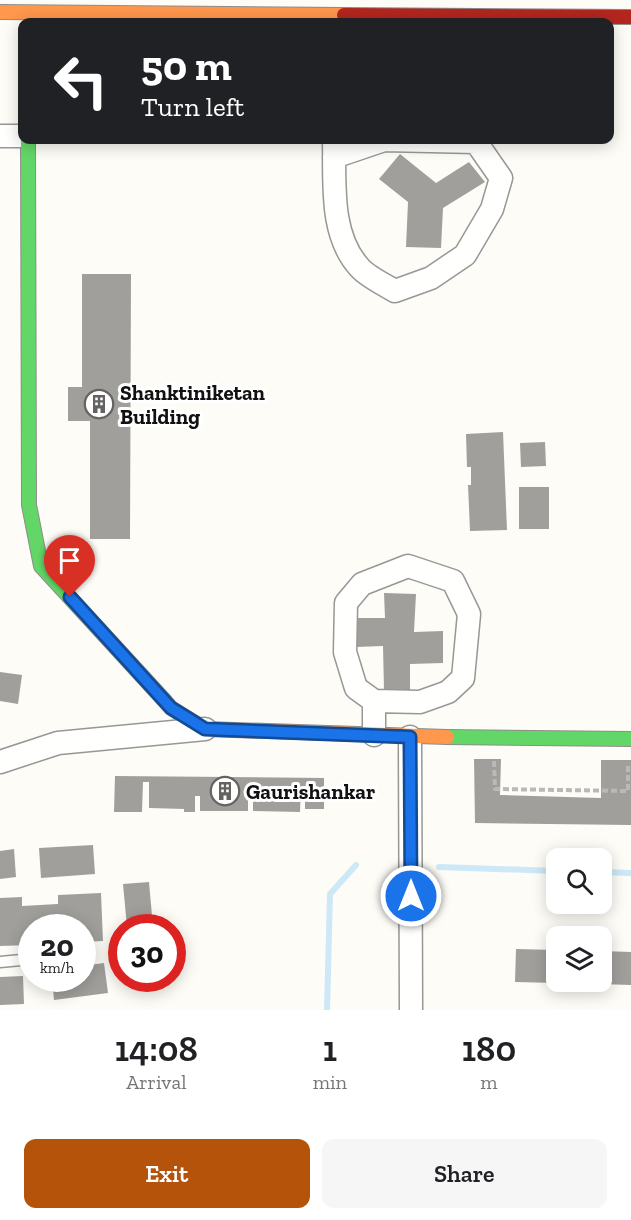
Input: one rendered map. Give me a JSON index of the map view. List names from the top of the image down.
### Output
{
  "places": {
    "building": ["Shanktiniketan Building", "Gaurishankar"]
  },
  "page": {
    "turn": ["50 m", "Turn left"],
    "speed": "20 km/h",
    "limit": "30",
    "eta": [
      "14:08",
      "Arrival",
      "1",
      "min",
      "180",
      "m"
    ],
    "buttons": ["Exit", "Share"]
  }
}
